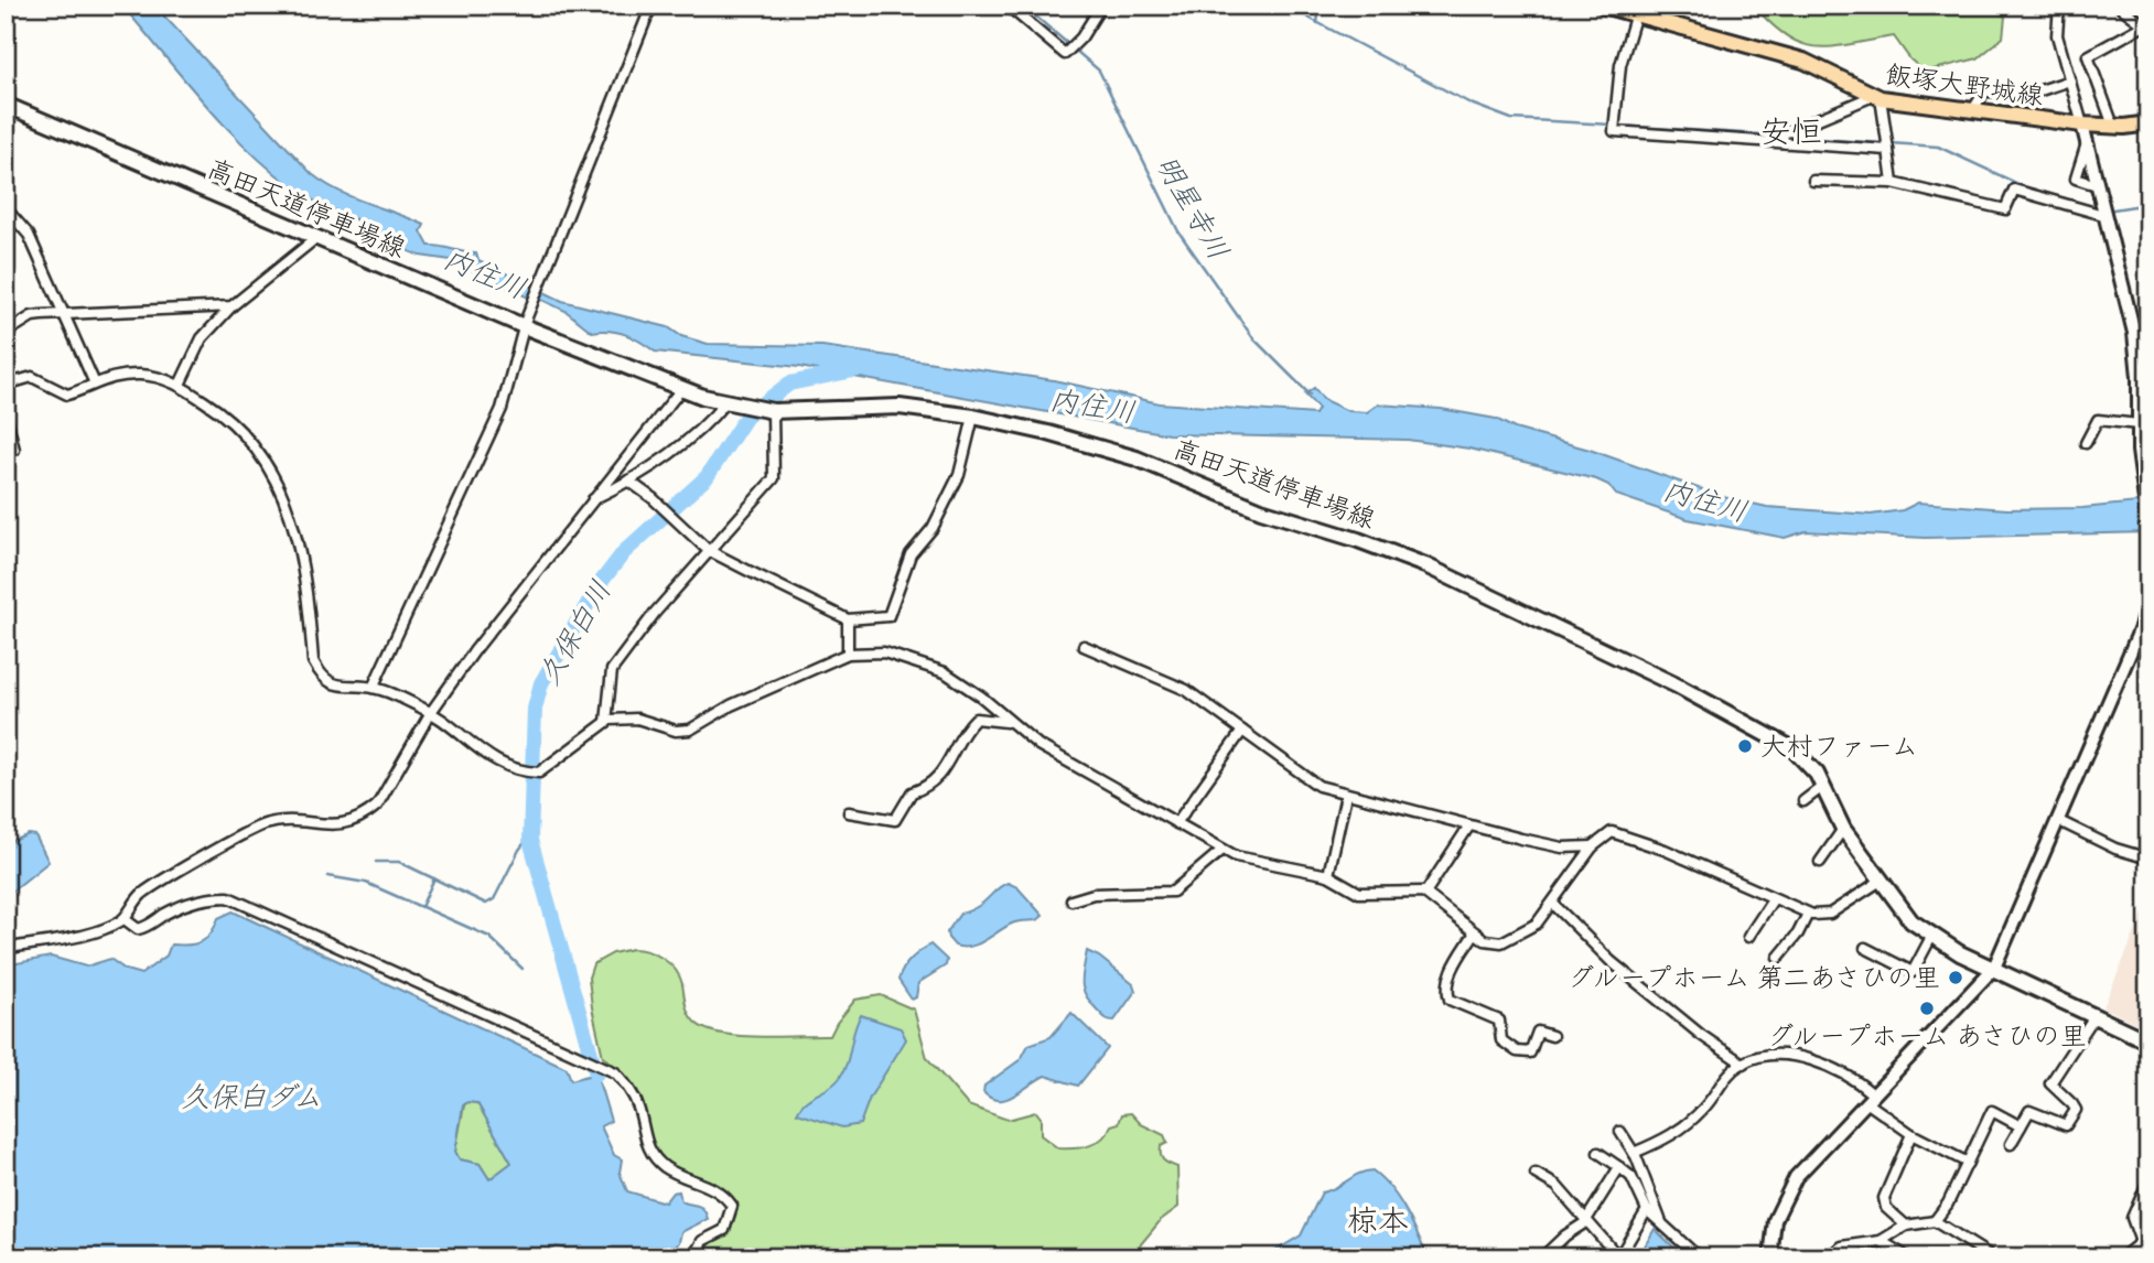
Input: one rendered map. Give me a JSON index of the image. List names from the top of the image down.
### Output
{
  "streets": {
    "main road": ["飯塚大野城線", "高田天道停車場線"]
  },
  "districts": ["安恒", "椋本"],
  "water": [
    "明星寺川",
    "内住川",
    "久保白川",
    "久保白ダム"
  ],
  "places": ["大村ファーム", "グループホーム 第二あさひの里", "グループホーム あさひの里"]
}
